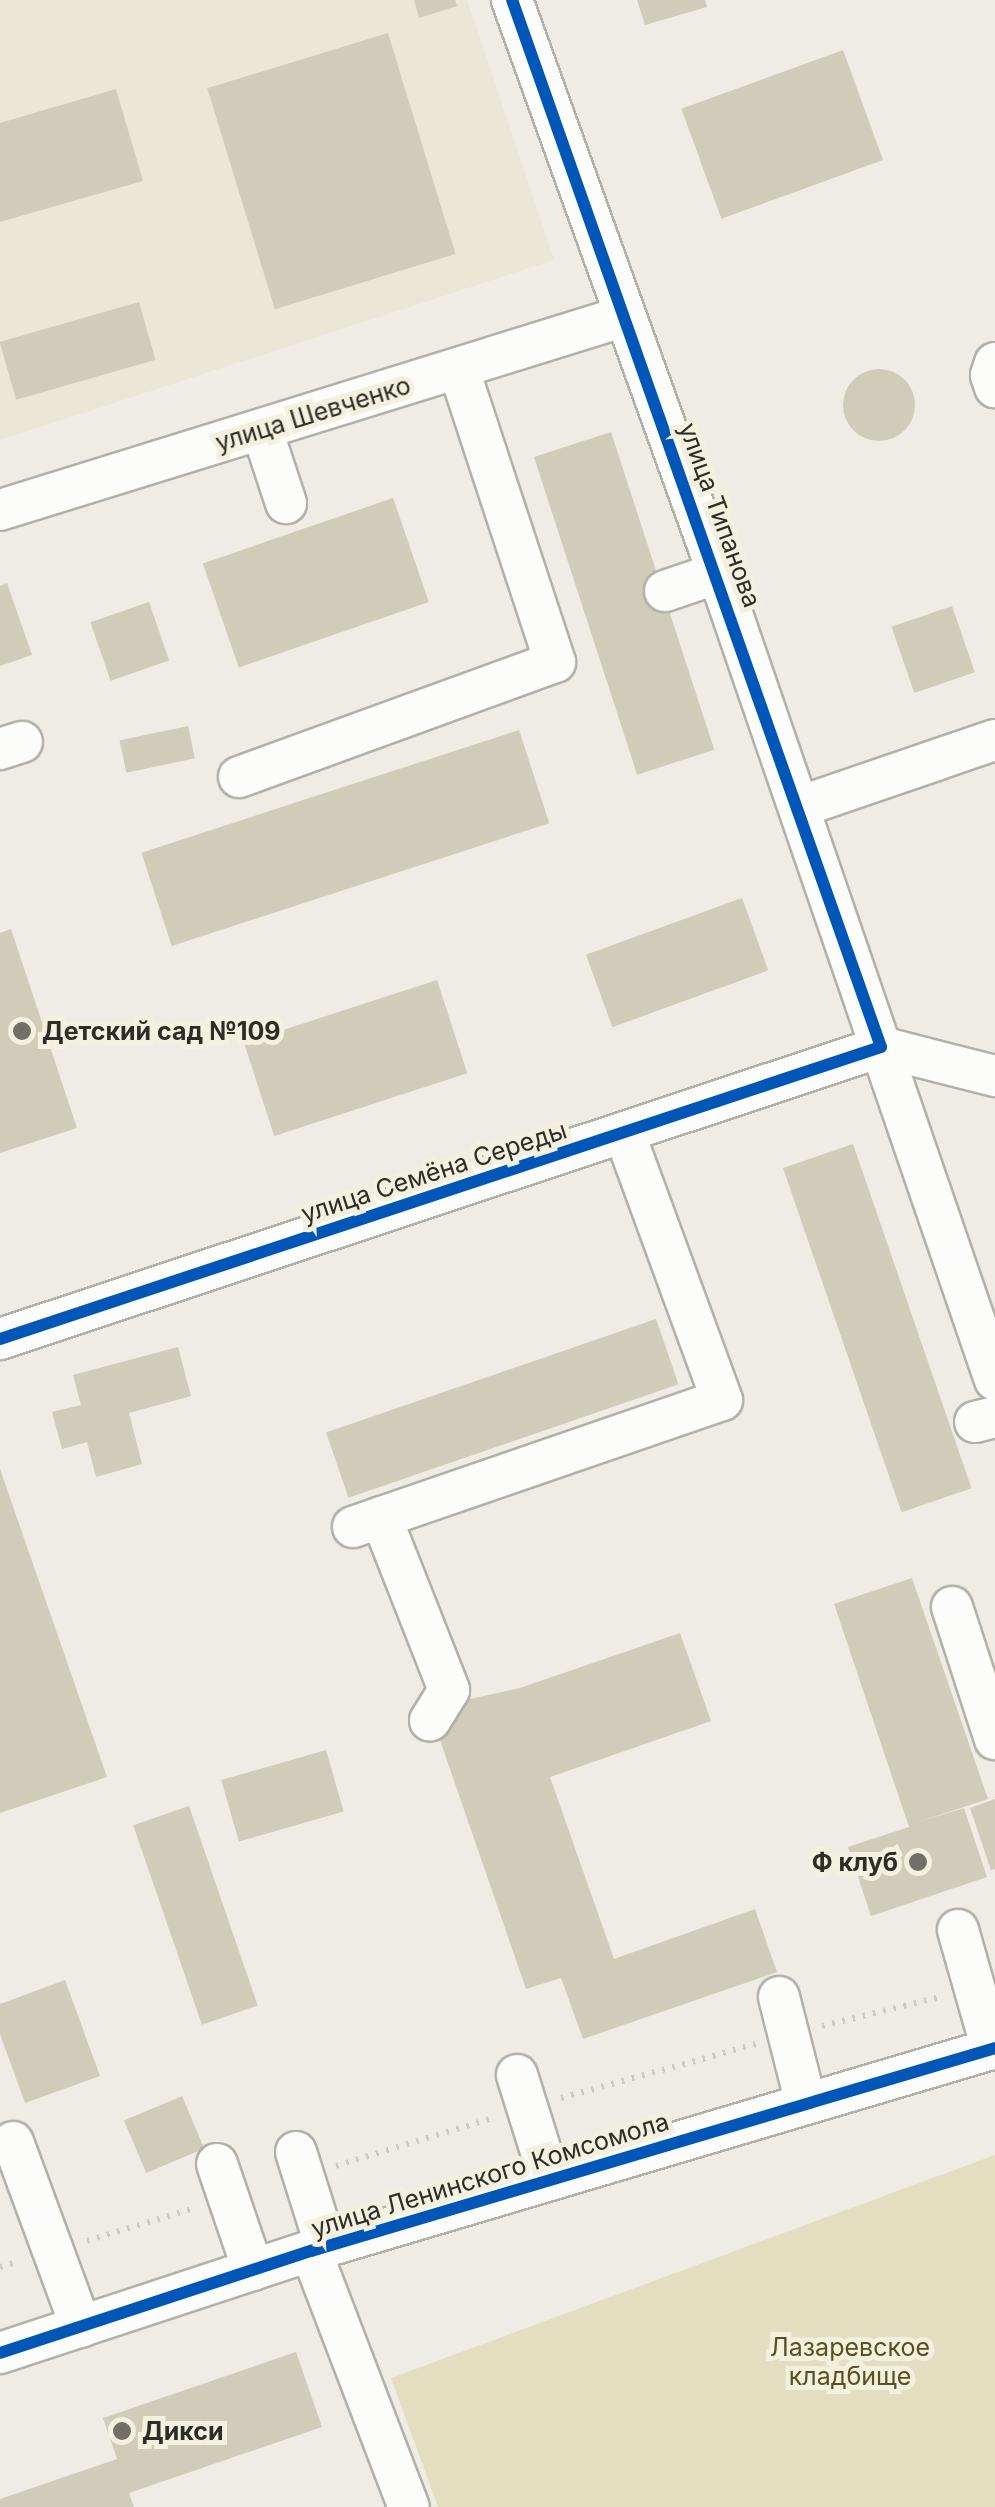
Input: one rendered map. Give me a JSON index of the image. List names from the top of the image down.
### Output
{
  "streets": {
    "street": [
      "улица Шевченко",
      "улица Типанова",
      "улица Семёна Середы",
      "улица Ленинского Комсомола"
    ]
  },
  "crossings": [
    ["улица Шевченко", "улица Типанова"],
    ["улица Типанова", "улица Семёна Середы"]
  ],
  "parks": ["Лазаревское кладбище"],
  "places": ["Детский сад №109", "Ф клуб", "Дикси"]
}
